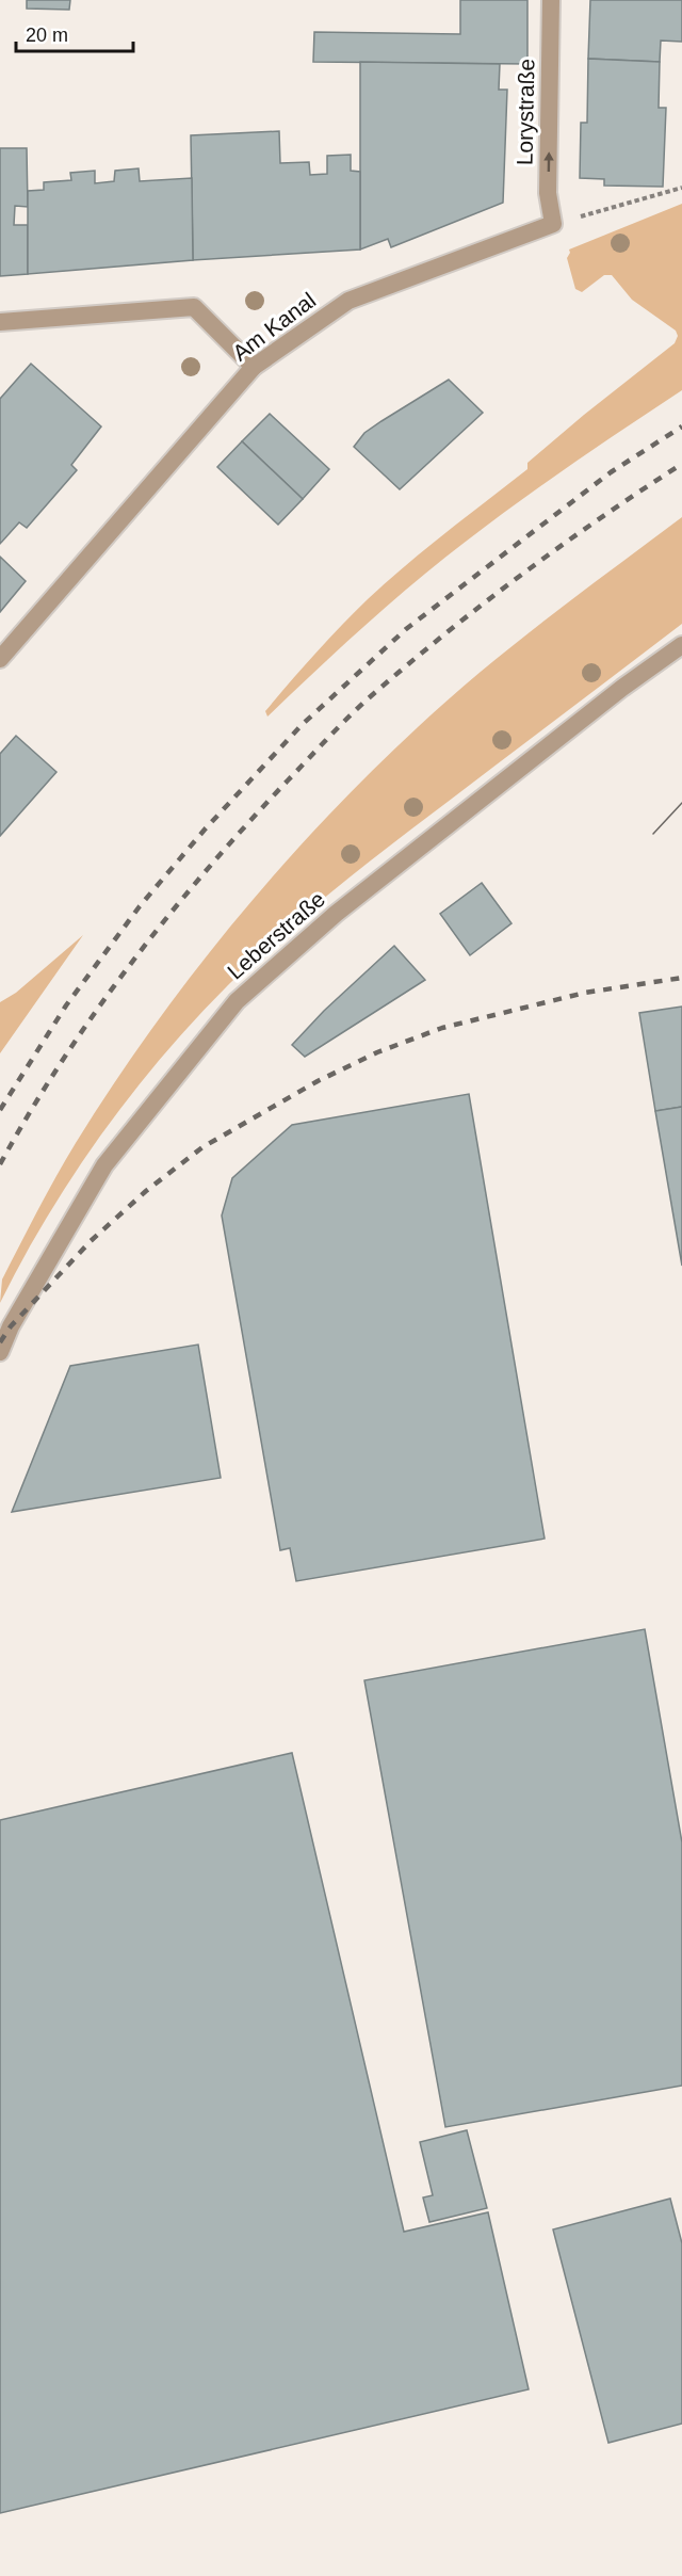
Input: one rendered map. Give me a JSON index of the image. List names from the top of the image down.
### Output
{
  "streets": {
    "street": ["Lorystraße", "Am Kanal", "Leberstraße"]
  },
  "crossings": [
    ["Lorystraße", "Am Kanal"]
  ],
  "one_way": ["Lorystraße"],
  "scale_bar": "20 m"
}
